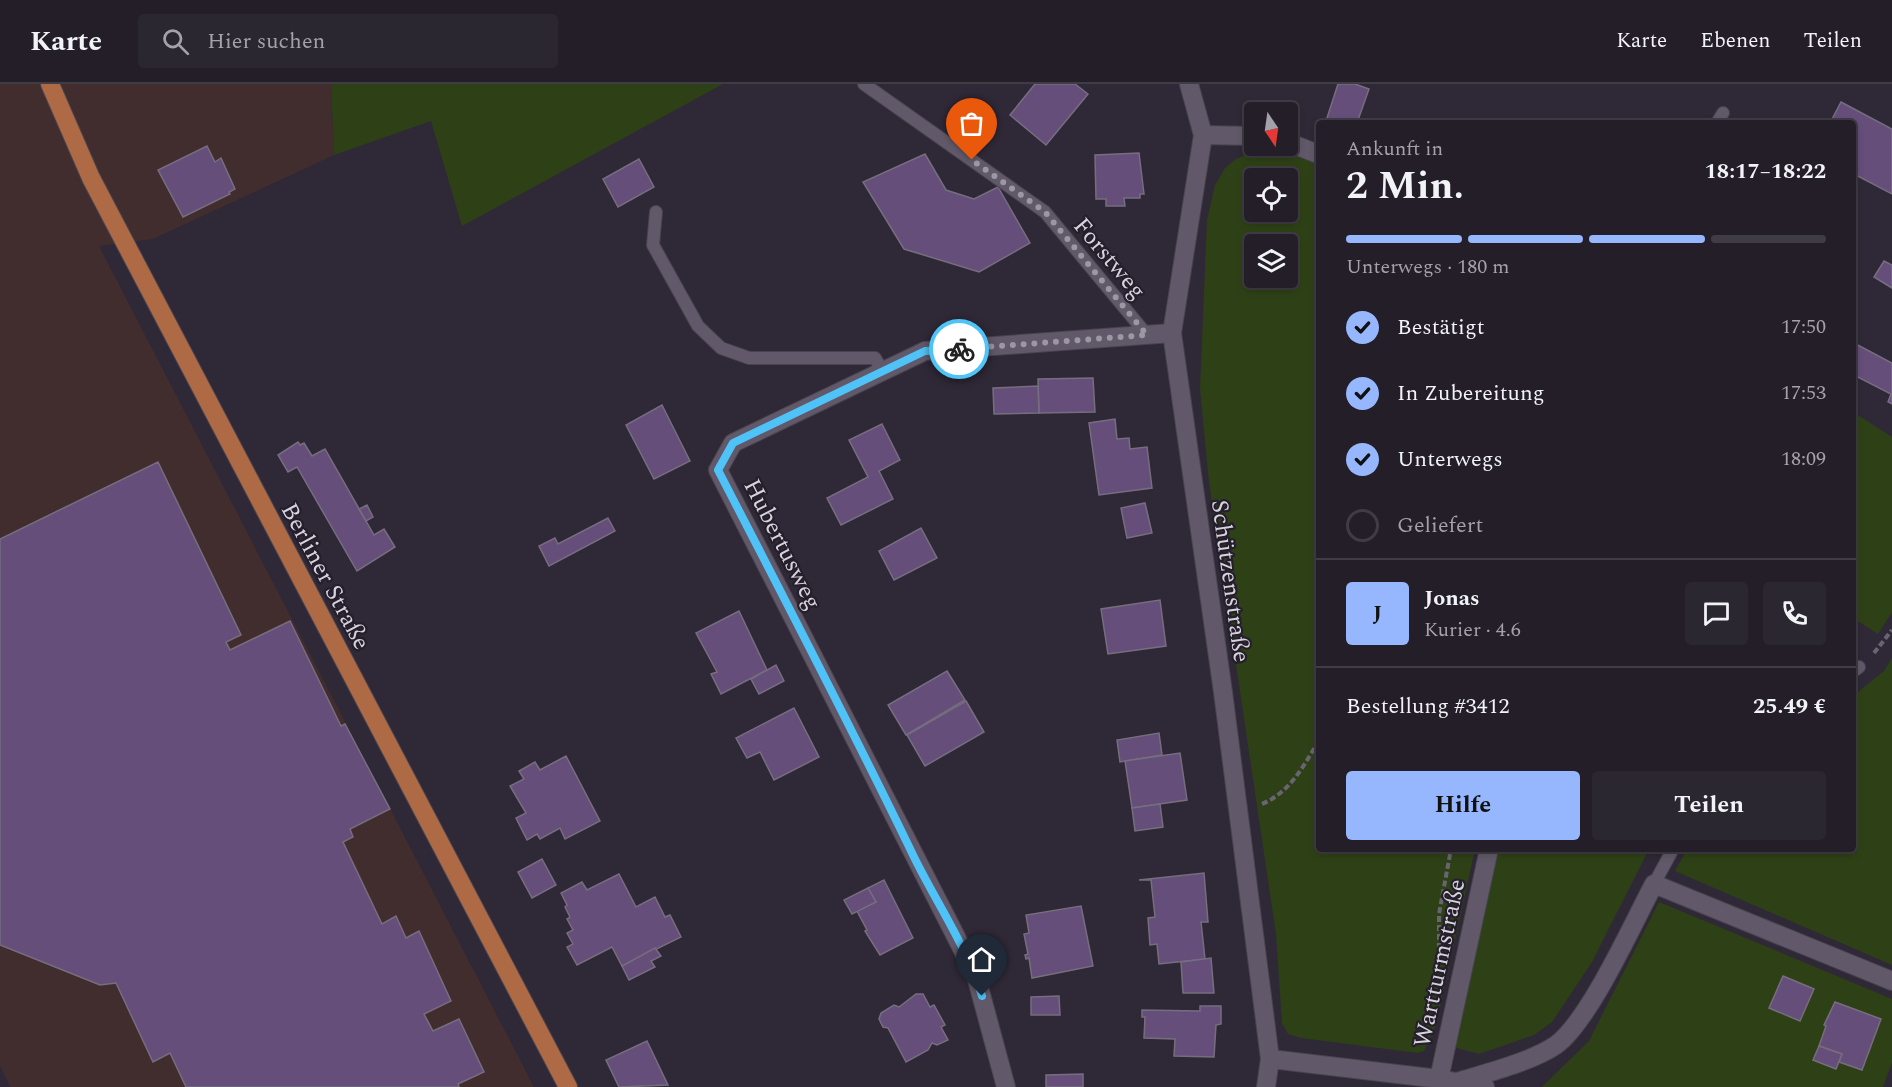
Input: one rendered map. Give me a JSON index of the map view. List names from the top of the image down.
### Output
{
  "streets": {
    "main road": ["Berliner Straße"],
    "street": ["Hubertusweg", "Schützenstraße", "Wartturmstraße"],
    "lane": ["Forstweg"]
  },
  "crossings": [
    ["Forstweg", "Hubertusweg"],
    ["Hubertusweg", "Schützenstraße"]
  ],
  "north": "bottom",
  "page": {
    "header": "Karte",
    "search": "Hier suchen",
    "nav": ["Karte", "Ebenen", "Teilen"],
    "heading": ["2 Min.", "Ankunft in", "18:17–18:22"],
    "panel": [
      "Jonas",
      "Kurier · 4.6",
      "Bestellung #3412",
      "25.49 €"
    ],
    "bar": "Unterwegs · 180 m",
    "list": [
      ["Bestätigt", "17:50"],
      ["In Zubereitung", "17:53"],
      ["Unterwegs", "18:09"],
      "Geliefert"
    ],
    "round": "J",
    "buttons": ["Hilfe", "Teilen"]
  }
}
